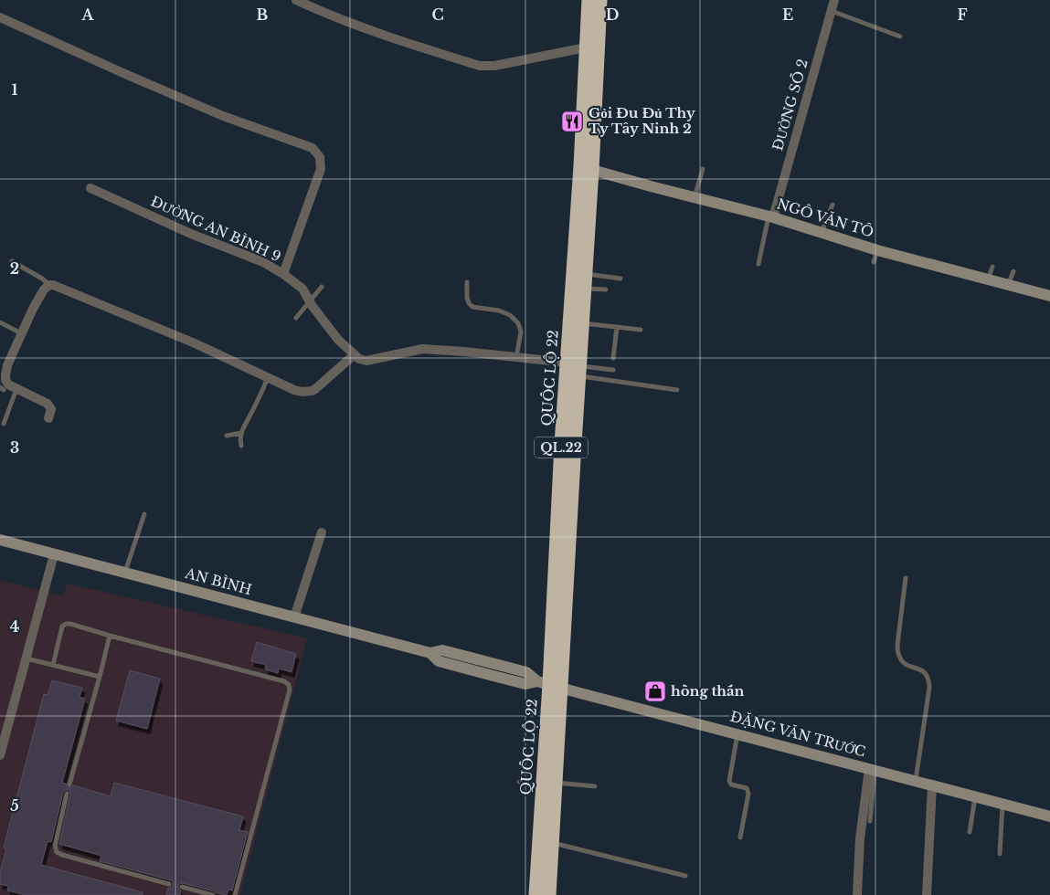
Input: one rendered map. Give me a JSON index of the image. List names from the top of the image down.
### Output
{
  "streets": {
    "highway": ["QUỐC LỘ 22", "QL.22"],
    "main road": ["NGÔ VĂN TÔ", "AN BÌNH", "ĐẶNG VĂN TRƯỚC"],
    "street": ["ĐƯỜNG SỐ 2", "ĐƯỜNG AN BÌNH 9"]
  },
  "crossings": [
    ["ĐƯỜNG SỐ 2", "NGÔ VĂN TÔ"],
    ["NGÔ VĂN TÔ", "QUỐC LỘ 22"],
    ["QUỐC LỘ 22", "AN BÌNH"],
    ["QUỐC LỘ 22", "ĐẶNG VĂN TRƯỚC"],
    ["AN BÌNH", "ĐẶNG VĂN TRƯỚC"]
  ],
  "places": {
    "restaurant": ["Gỏi Đu Đủ Thy Ty Tây Ninh 2"],
    "shop": ["hồng thắn"]
  },
  "grid": {
    "columns": [
      "A",
      "B",
      "C",
      "D",
      "E",
      "F"
    ],
    "rows": [
      "1",
      "2",
      "3",
      "4",
      "5"
    ]
  }
}
